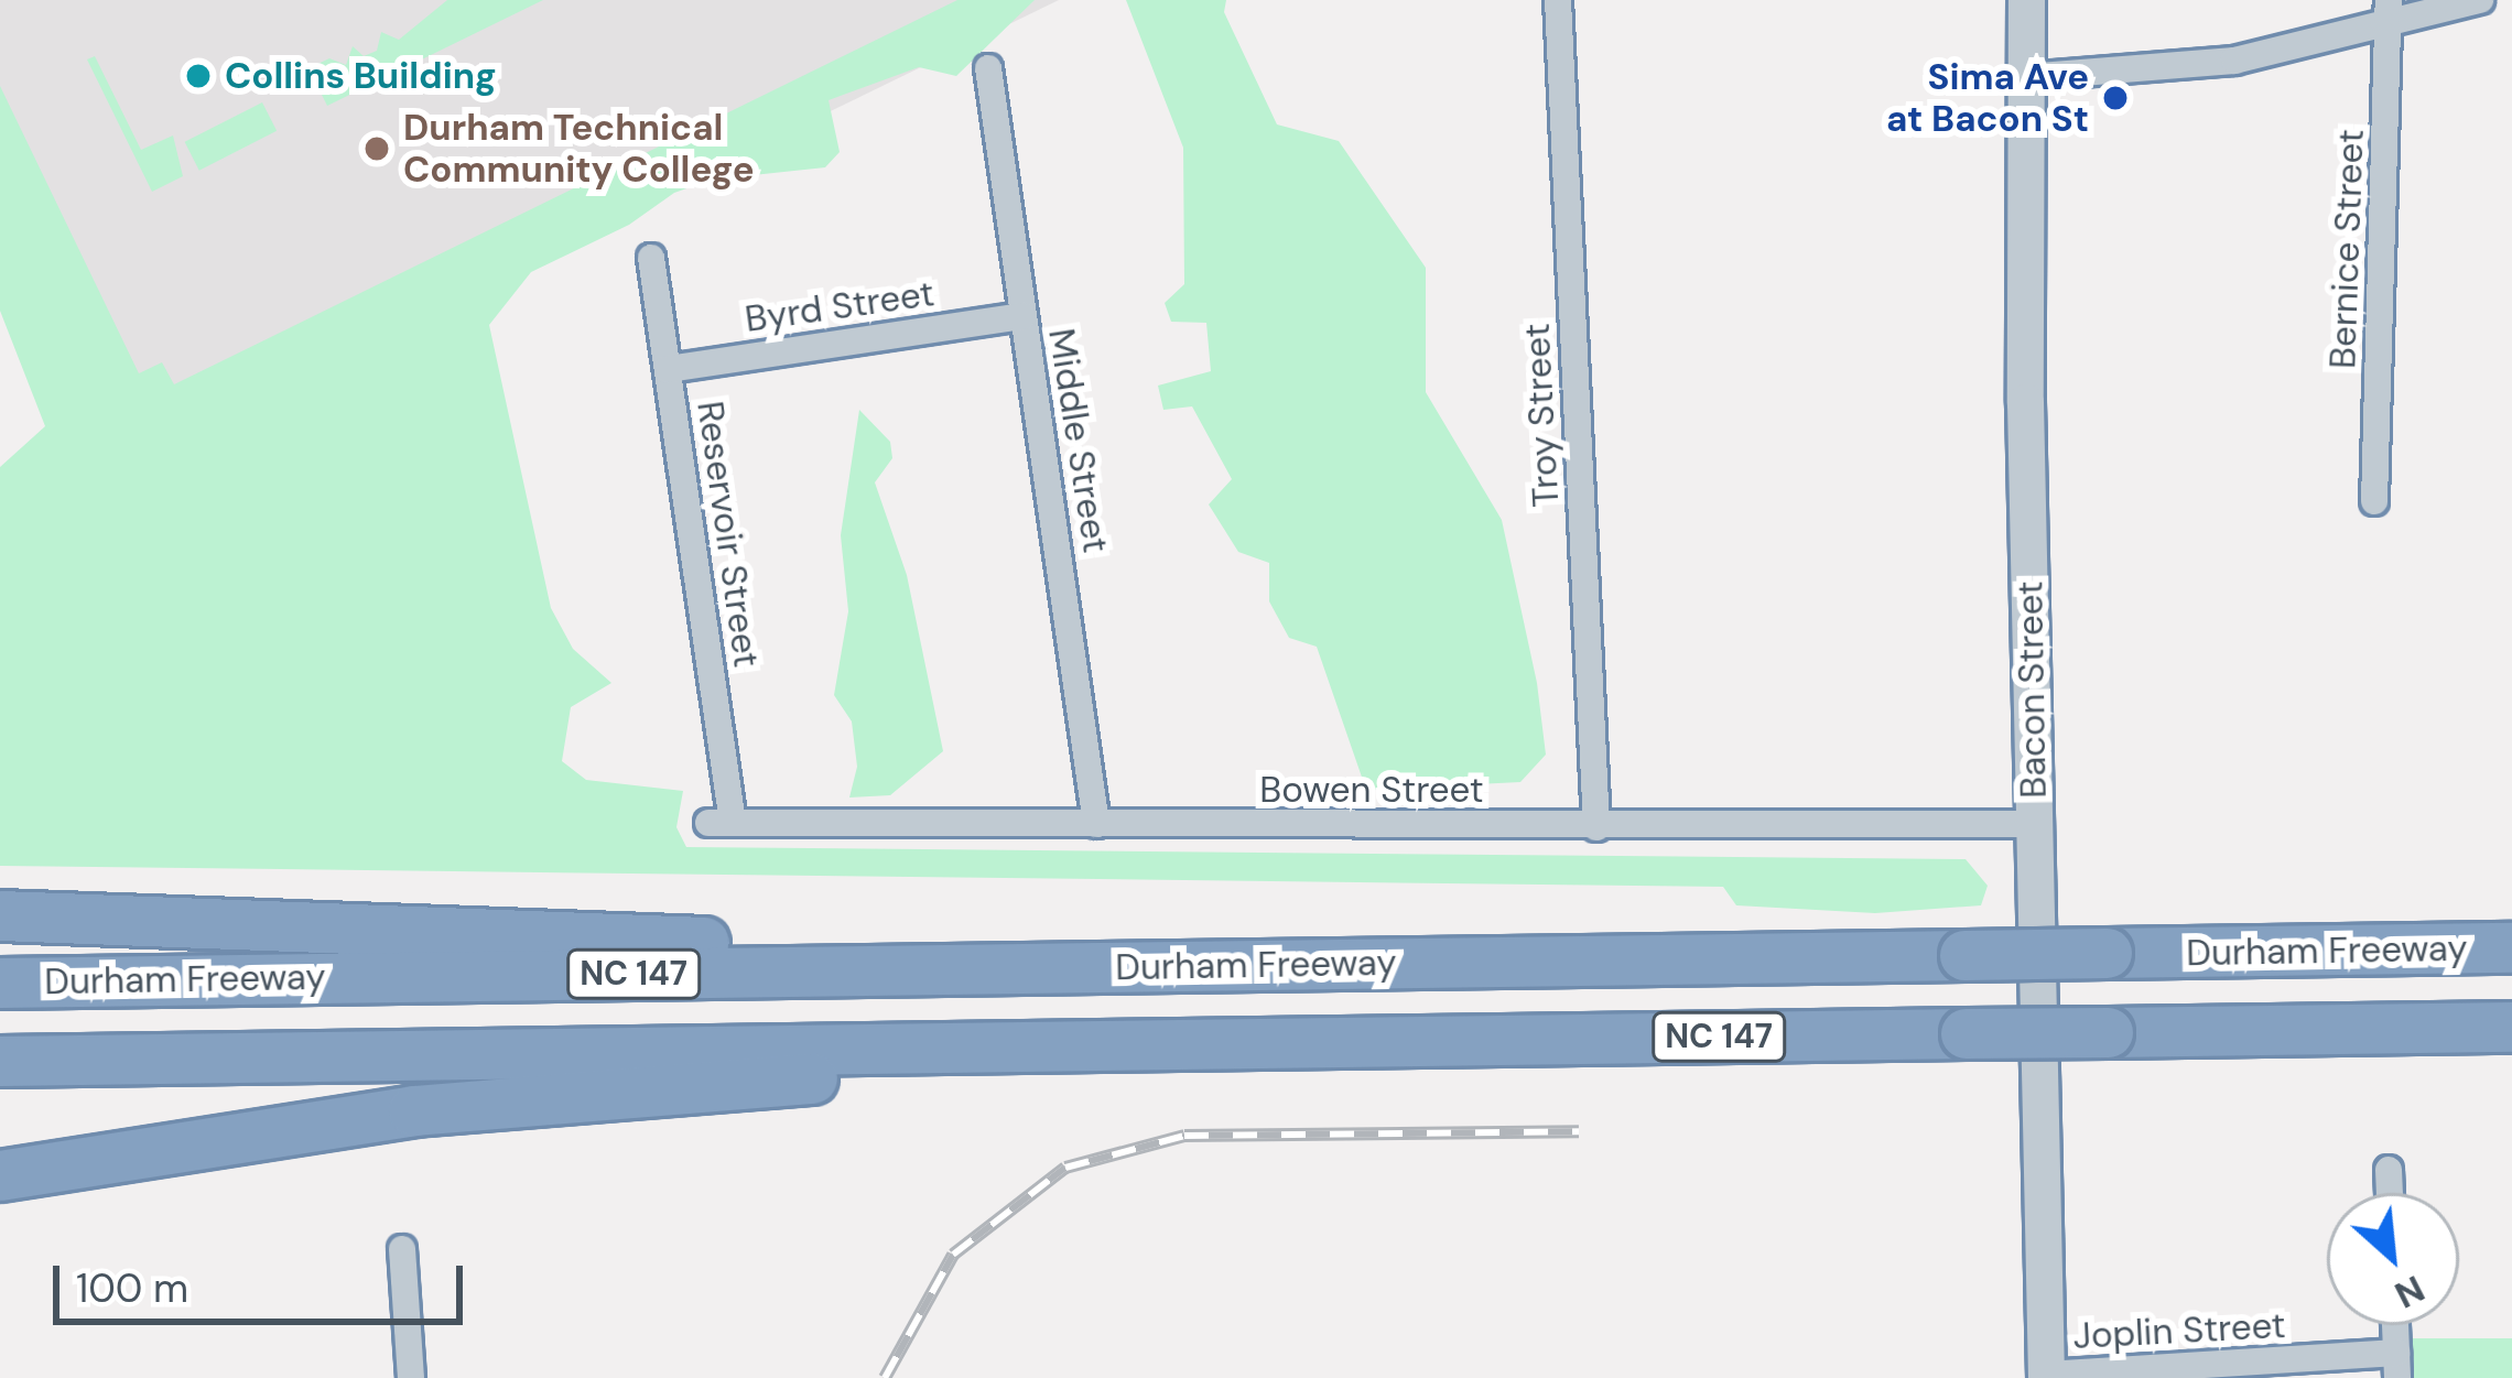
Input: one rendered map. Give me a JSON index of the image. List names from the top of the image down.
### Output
{
  "streets": {
    "highway": ["Durham Freeway", "NC 147"],
    "street": [
      "Bernice Street",
      "Byrd Street",
      "Troy Street",
      "Middle Street",
      "Reservoir Street",
      "Bacon Street",
      "Bowen Street",
      "Joplin Street"
    ]
  },
  "crossings": [
    ["Byrd Street", "Middle Street"],
    ["Byrd Street", "Reservoir Street"],
    ["Troy Street", "Bowen Street"],
    ["Middle Street", "Bowen Street"],
    ["Reservoir Street", "Bowen Street"],
    ["Bacon Street", "Bowen Street"],
    ["Bacon Street", "Joplin Street"]
  ],
  "places": ["Collins Building", "Sima Ave at Bacon St", "Durham Technical Community College"],
  "scale_bar": "100 m",
  "north": "bottom right"
}
